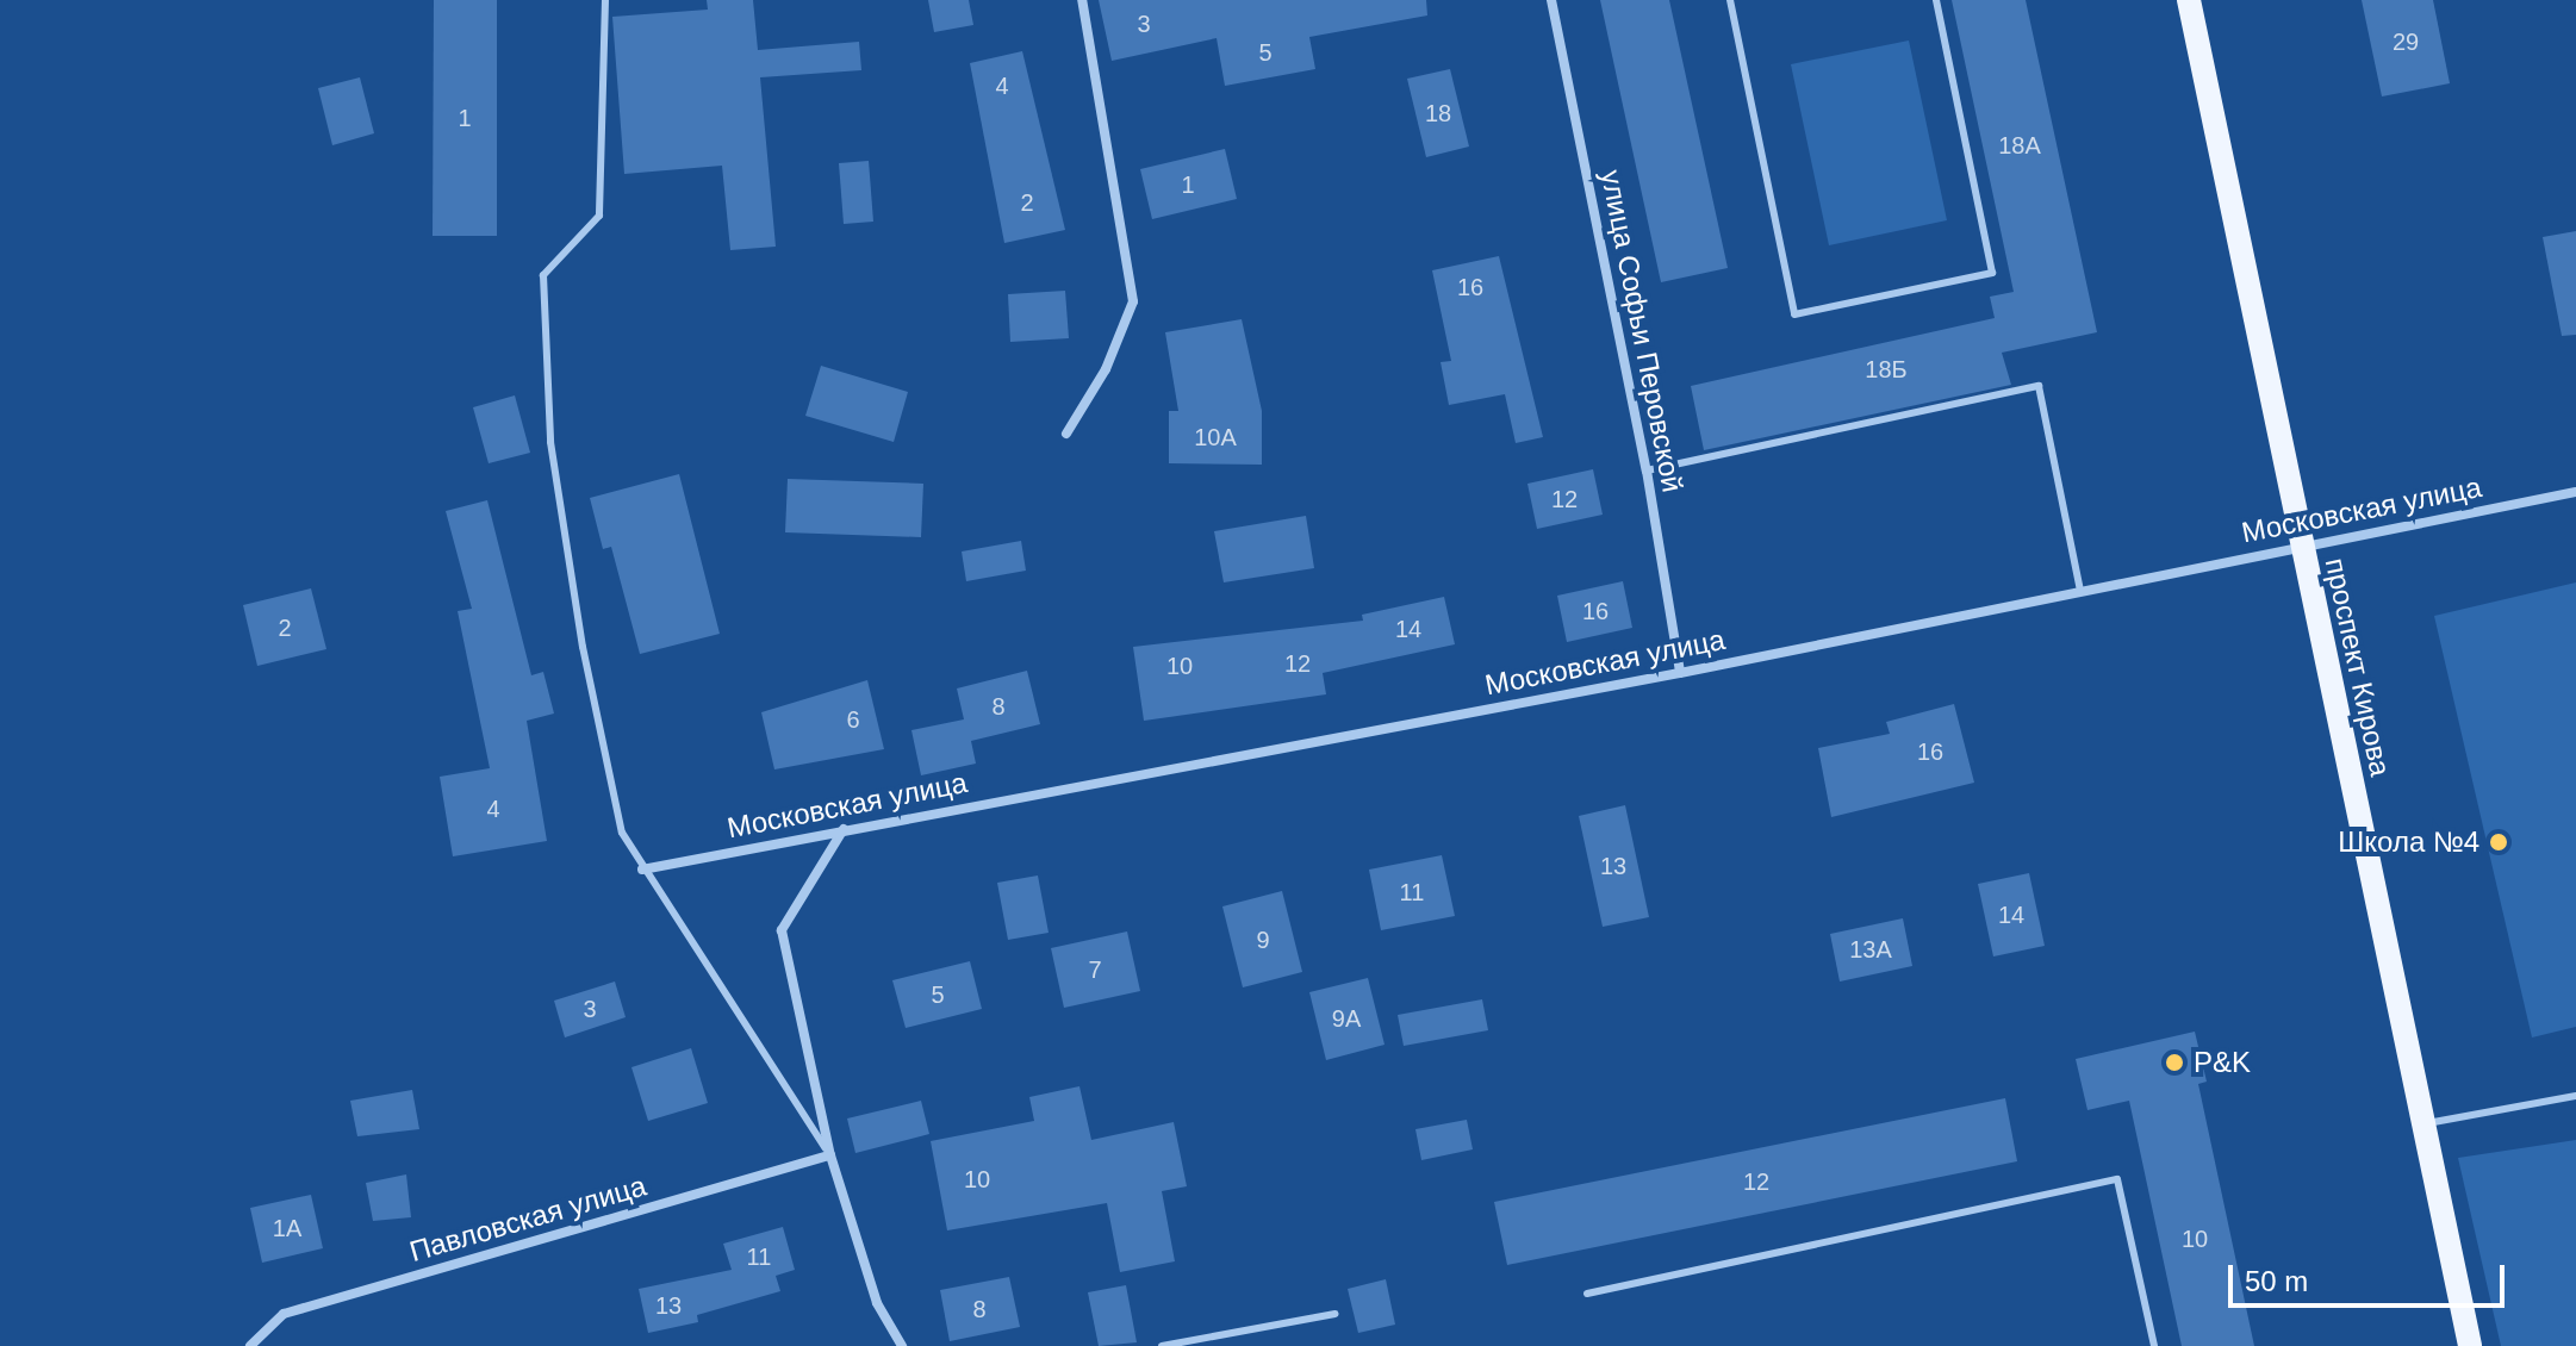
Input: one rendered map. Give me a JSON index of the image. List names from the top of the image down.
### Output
{
  "streets": {
    "main road": ["проспект Кирова"],
    "street": ["улица Софьи Перовской", "Московская улица", "Павловская улица"]
  },
  "crossings": [
    ["улица Софьи Перовской", "Московская улица"],
    ["Московская улица", "проспект Кирова"]
  ],
  "places": ["Школа №4", "P&K"],
  "house_numbers": [
    "3",
    "29",
    "5",
    "4",
    "18",
    "1",
    "18А",
    "1",
    "2",
    "16",
    "18Б",
    "10А",
    "12",
    "16",
    "2",
    "14",
    "12",
    "10",
    "8",
    "6",
    "16",
    "4",
    "13",
    "11",
    "14",
    "9",
    "13А",
    "7",
    "5",
    "3",
    "9А",
    "10",
    "12",
    "1А",
    "10",
    "11",
    "13",
    "8"
  ],
  "scale_bar": "50 m"
}
